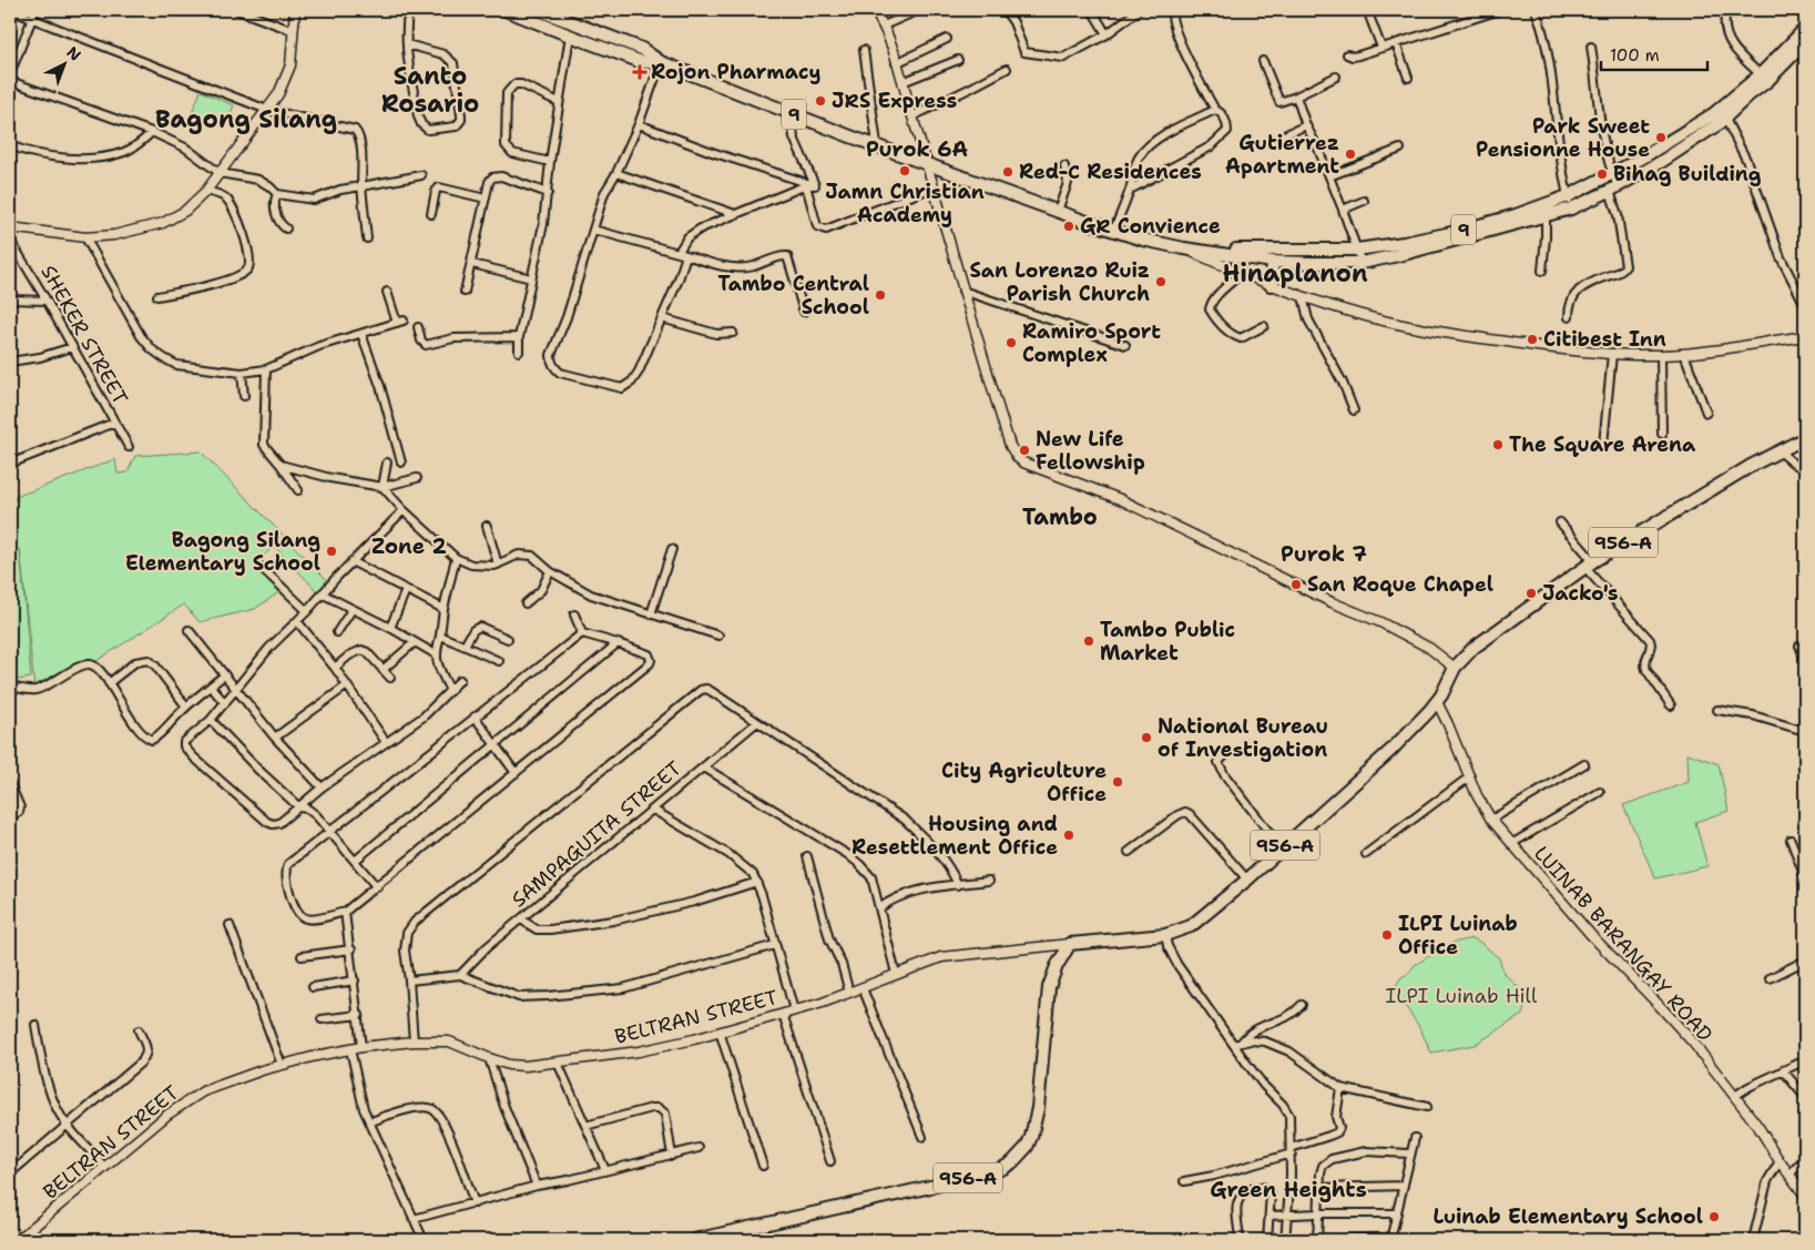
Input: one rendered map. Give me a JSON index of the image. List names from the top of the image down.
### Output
{
  "streets": {
    "main road": ["9", "956-A"],
    "street": [
      "SHEKER STREET",
      "SAMPAGUITA STREET",
      "LUINAB BARANGAY ROAD",
      "BELTRAN STREET"
    ]
  },
  "crossings": [
    ["956-A", "LUINAB BARANGAY ROAD"],
    ["956-A", "BELTRAN STREET"]
  ],
  "districts": [
    "Santo Rosario",
    "Bagong Silang",
    "Purok 6A",
    "Hinaplanon",
    "Tambo",
    "Zone 2",
    "Purok 7",
    "Green Heights"
  ],
  "parks": ["ILPI Luinab Hill"],
  "places": {
    "health": ["Rojon Pharmacy"],
    "other": [
      "JRS Express",
      "Park Sweet Pensionne House",
      "Gutierrez Apartment",
      "Jamn Christian Academy",
      "Red-C Residences",
      "Bihag Building",
      "GR Convience",
      "San Lorenzo Ruiz Parish Church",
      "Tambo Central School",
      "Citibest Inn",
      "Ramiro Sport Complex",
      "The Square Arena",
      "New Life Fellowship",
      "Bagong Silang Elementary School",
      "San Roque Chapel",
      "Jacko's",
      "Tambo Public Market",
      "National Bureau of Investigation",
      "City Agriculture Office",
      "Housing and Resettlement Office",
      "ILPI Luinab Office",
      "Luinab Elementary School"
    ]
  },
  "scale_bar": "100 m",
  "north": "top right"
}
